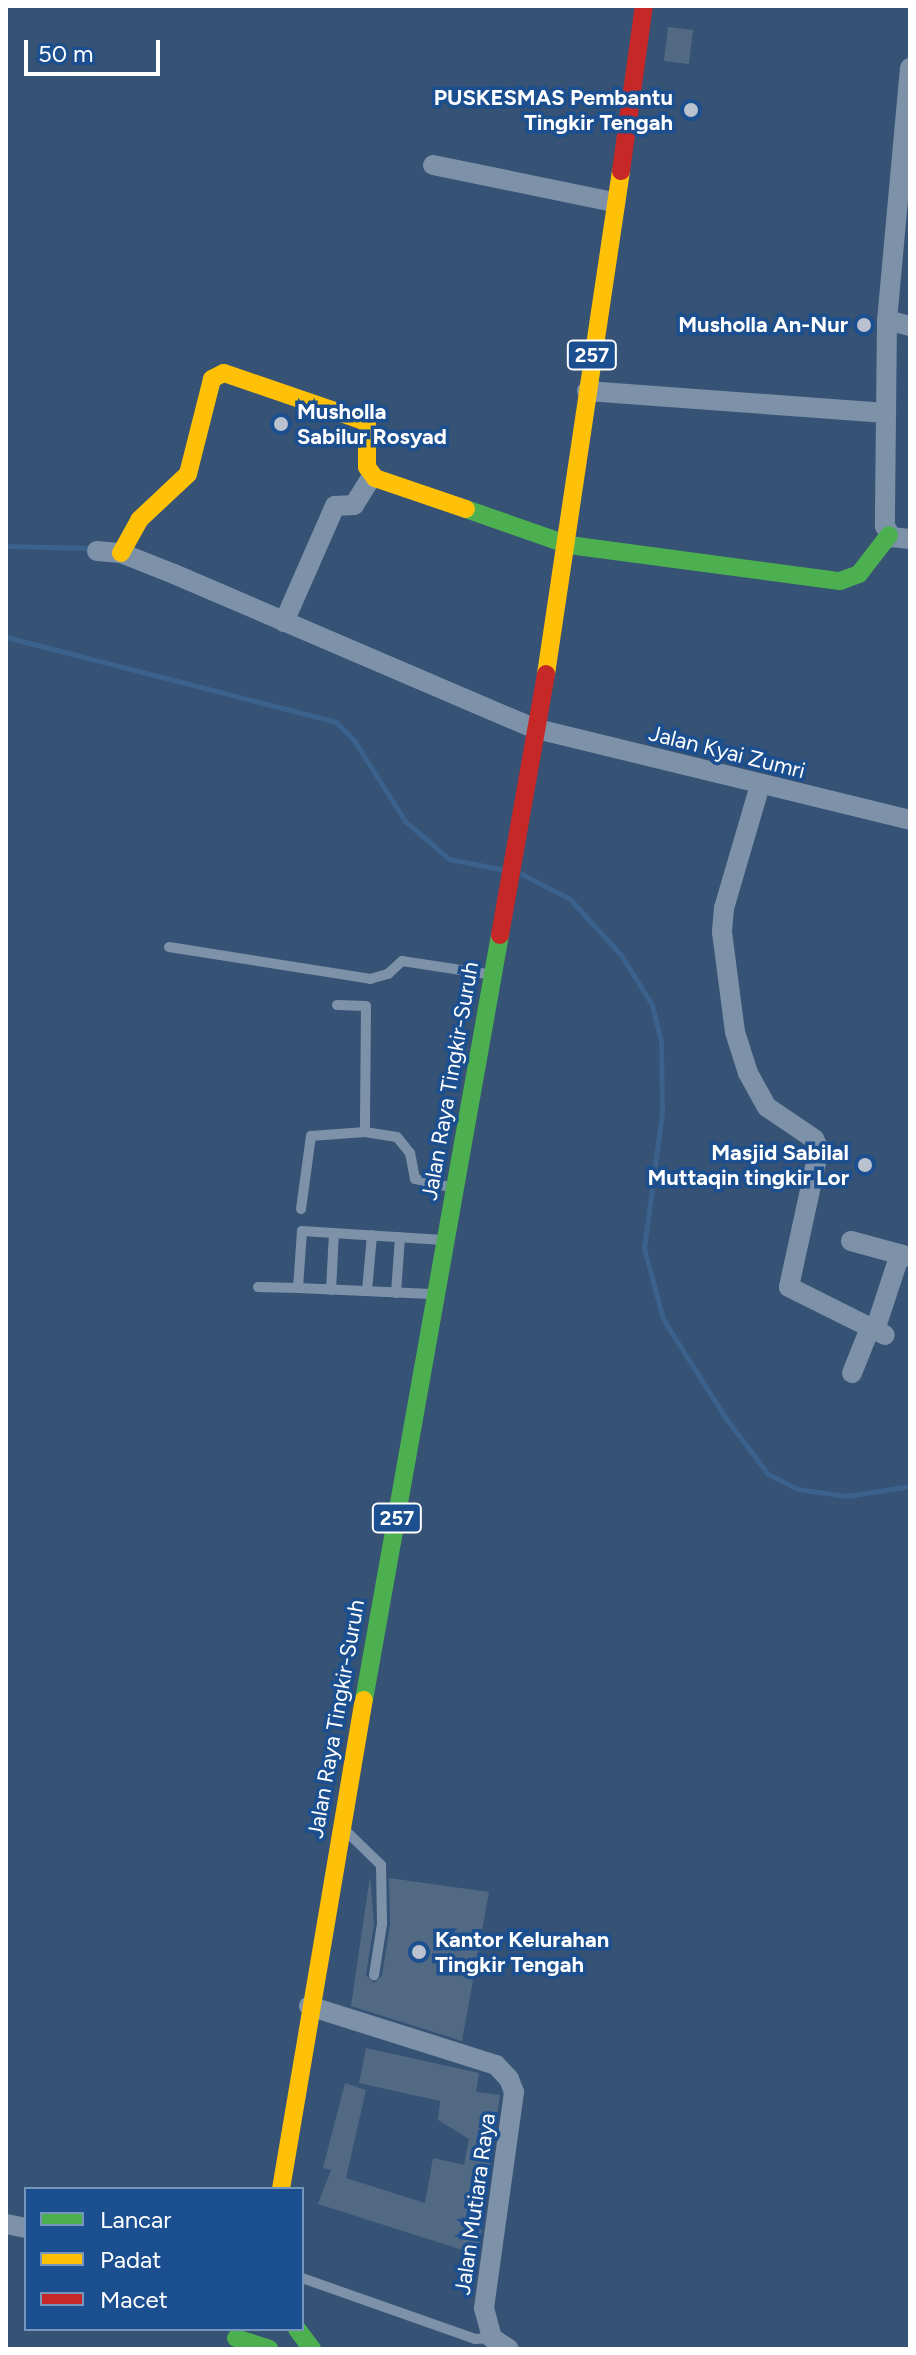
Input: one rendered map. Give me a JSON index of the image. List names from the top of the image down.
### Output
{
  "streets": {
    "main road": ["257", "Jalan Raya Tingkir-Suruh"],
    "street": ["Jalan Kyai Zumri", "Jalan Mutiara Raya"]
  },
  "crossings": [
    ["Jalan Kyai Zumri", "Jalan Raya Tingkir-Suruh"],
    ["Jalan Raya Tingkir-Suruh", "Jalan Mutiara Raya"]
  ],
  "places": [
    "PUSKESMAS Pembantu Tingkir Tengah",
    "Musholla An-Nur",
    "Musholla Sabilur Rosyad",
    "Masjid Sabilal Muttaqin tingkir Lor",
    "Kantor Kelurahan Tingkir Tengah"
  ],
  "legend": ["Lancar", "Padat", "Macet"],
  "scale_bar": "50 m"
}
